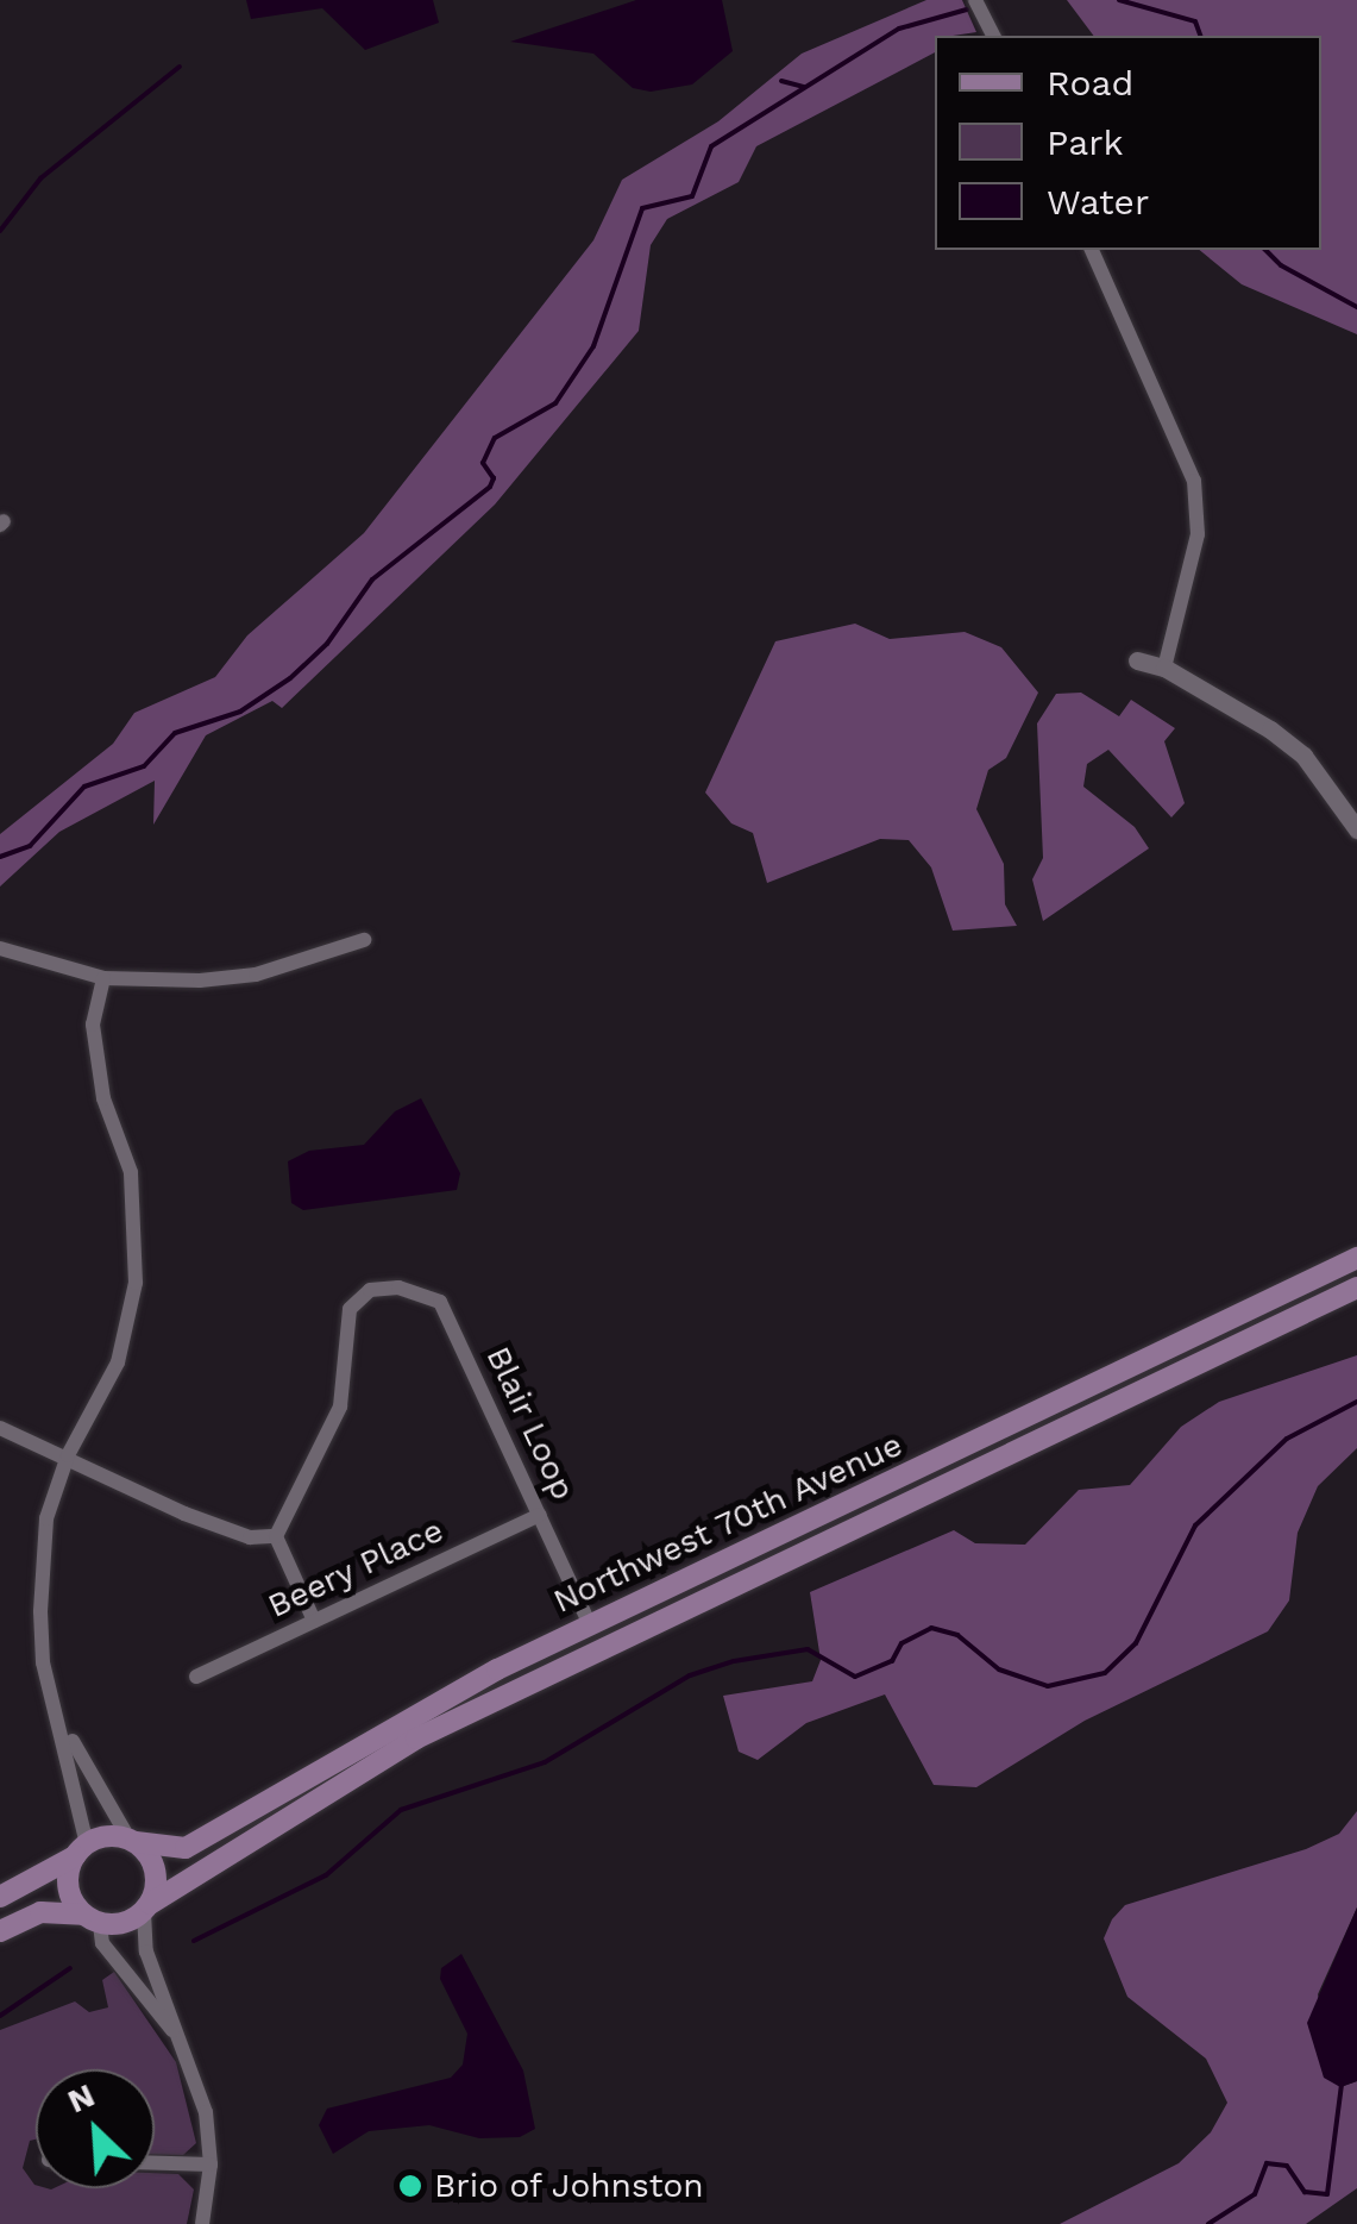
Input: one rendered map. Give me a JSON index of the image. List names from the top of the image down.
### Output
{
  "streets": {
    "main road": ["Northwest 70th Avenue"],
    "street": ["Blair Loop", "Beery Place"]
  },
  "crossings": [
    ["Blair Loop", "Northwest 70th Avenue"],
    ["Blair Loop", "Beery Place"]
  ],
  "places": ["Brio of Johnston"],
  "legend": ["Road", "Park", "Water"],
  "north": "top left"
}
